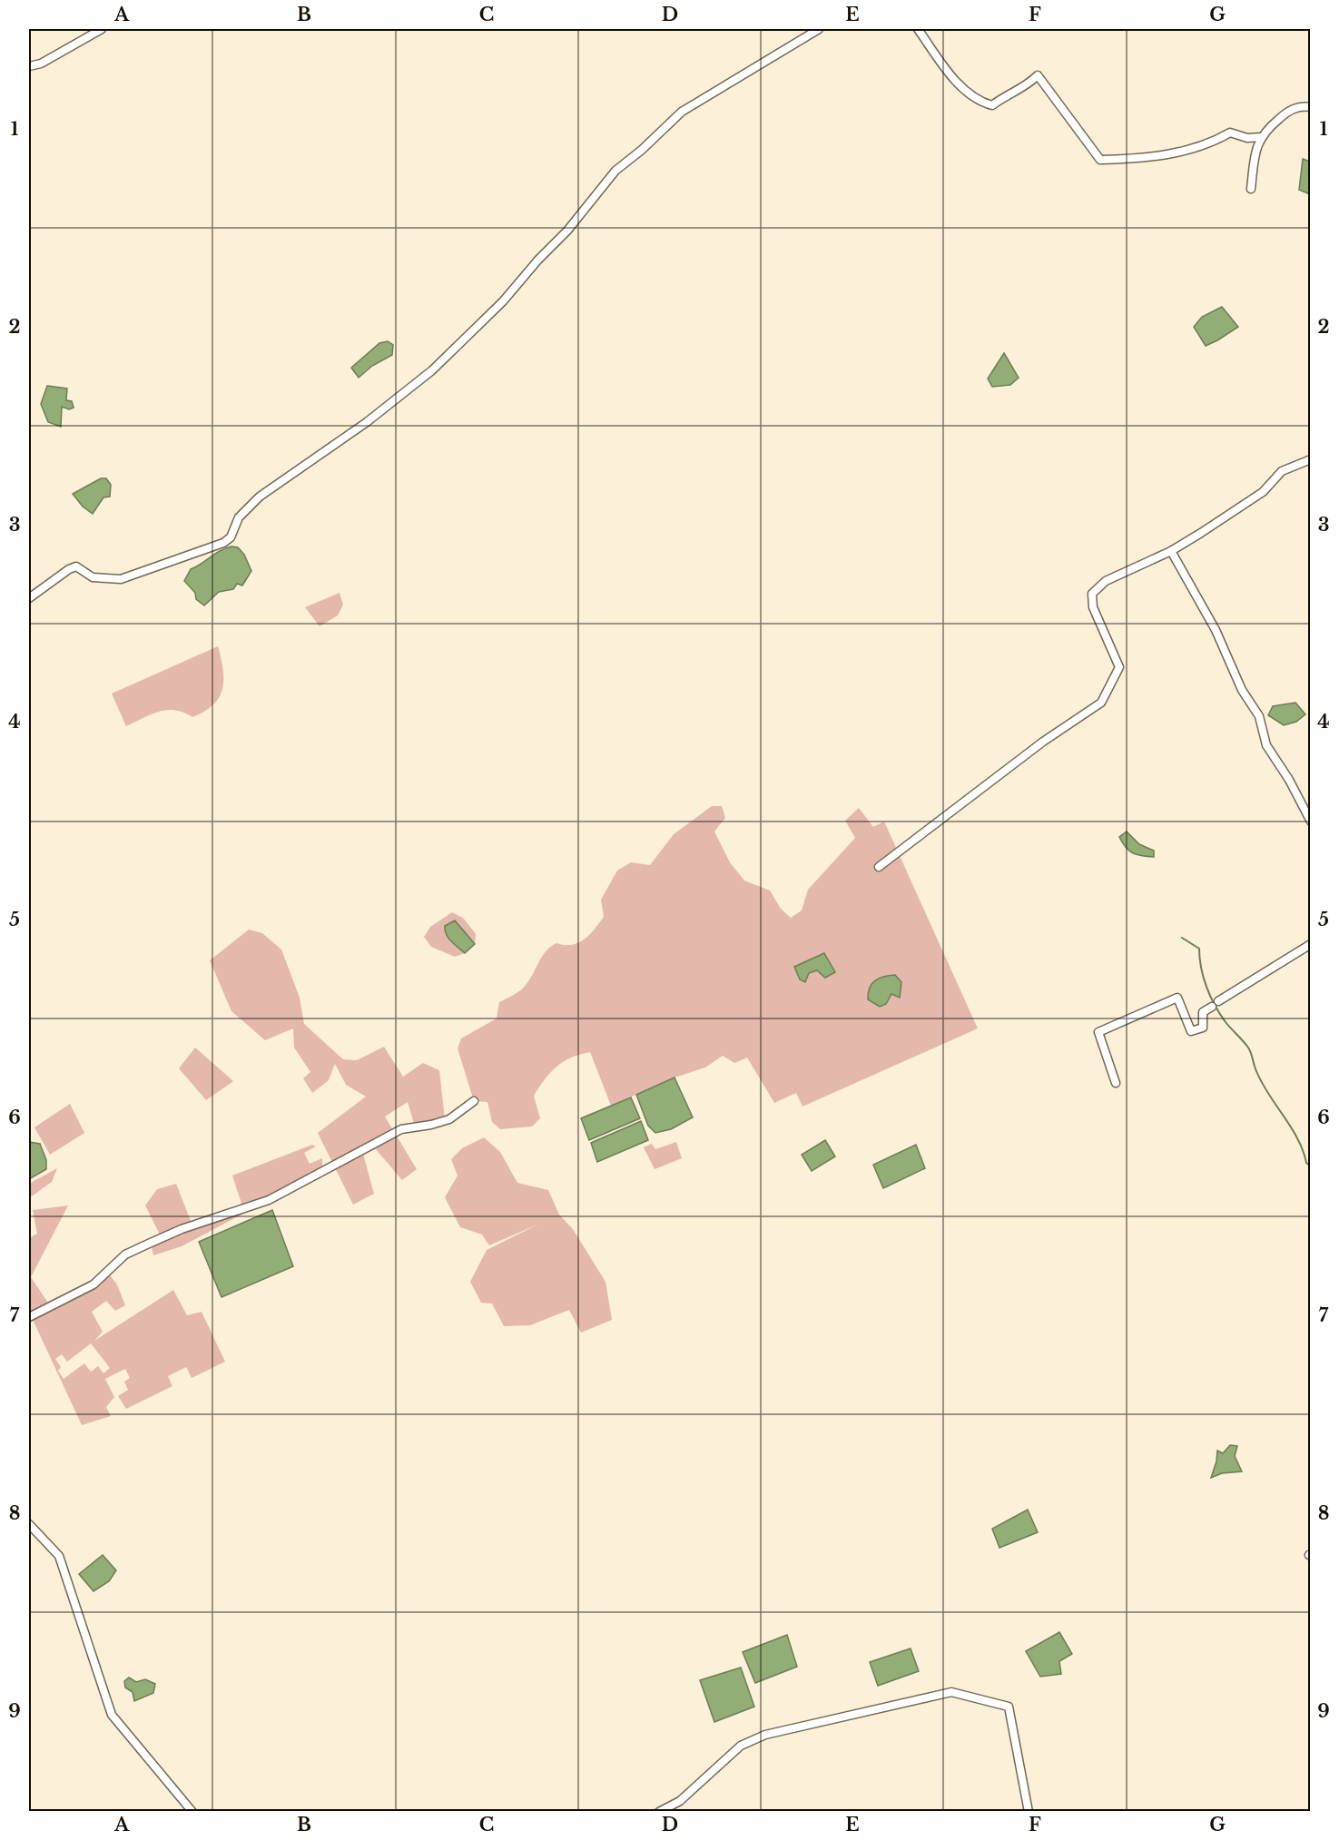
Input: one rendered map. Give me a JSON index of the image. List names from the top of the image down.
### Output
{
  "grid": {
    "columns": [
      "A",
      "B",
      "C",
      "D",
      "E",
      "F",
      "G"
    ],
    "rows": [
      "1",
      "2",
      "3",
      "4",
      "5",
      "6",
      "7",
      "8",
      "9"
    ]
  }
}
